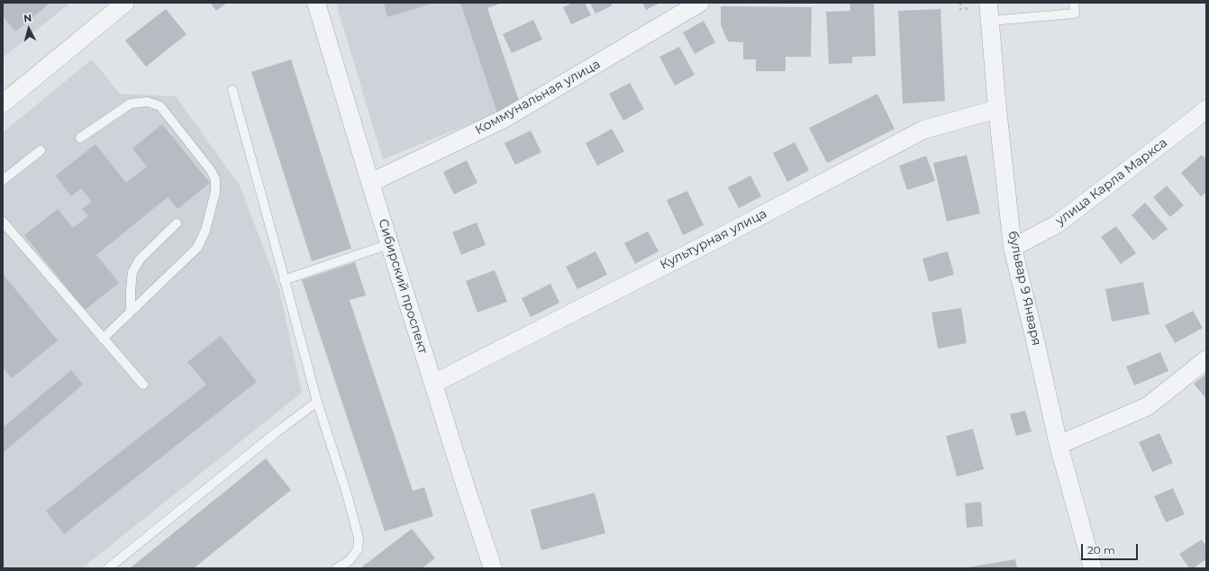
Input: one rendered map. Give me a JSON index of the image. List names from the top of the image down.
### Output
{
  "streets": {
    "street": [
      "Коммунальная улица",
      "улица Карла Маркса",
      "Культурная улица",
      "Сибирский проспект",
      "бульвар 9 Января"
    ]
  },
  "crossings": [
    ["Коммунальная улица", "Сибирский проспект"],
    ["улица Карла Маркса", "бульвар 9 Января"],
    ["Культурная улица", "Сибирский проспект"],
    ["Культурная улица", "бульвар 9 Января"]
  ],
  "scale_bar": "20 m",
  "north": "top"
}
